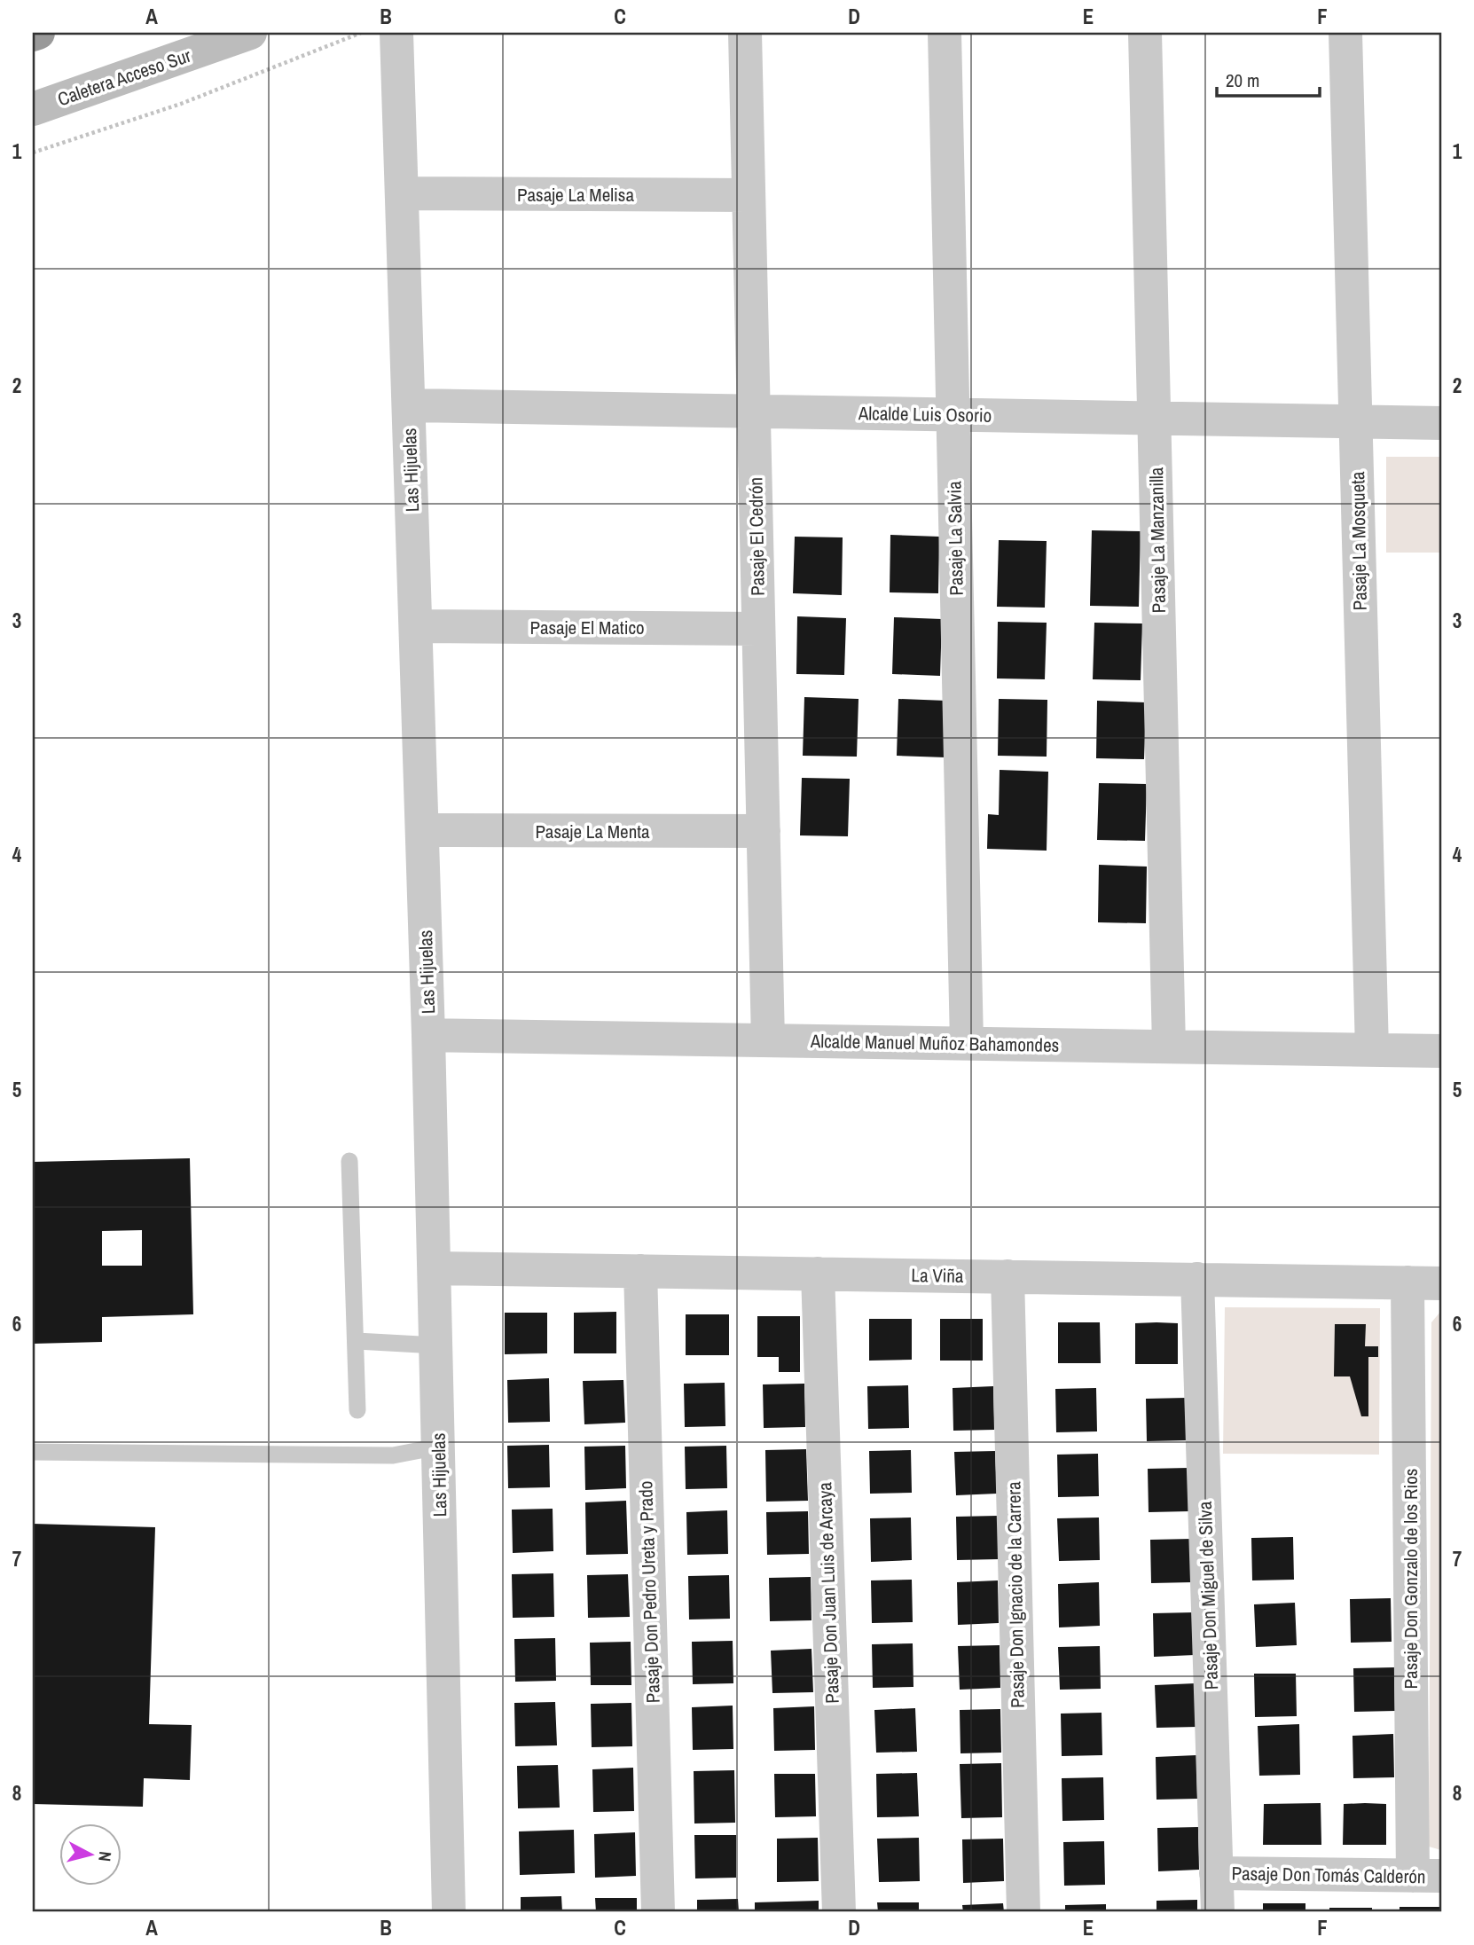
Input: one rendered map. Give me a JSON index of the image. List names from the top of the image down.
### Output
{
  "streets": {
    "main road": ["Caletera Acceso Sur"],
    "street": [
      "Pasaje La Melisa",
      "Alcalde Luis Osorio",
      "Las Hijuelas",
      "Pasaje El Cedrón",
      "Pasaje La Salvia",
      "Pasaje La Manzanilla",
      "Pasaje La Mosqueta",
      "Pasaje El Matico",
      "Pasaje La Menta",
      "Alcalde Manuel Muñoz Bahamondes",
      "La Viña",
      "Pasaje Don Gonzalo de los Rios",
      "Pasaje Don Pedro Ureta y Prado",
      "Pasaje Don Juan Luis de Arcaya",
      "Pasaje Don Ignacio de la Carrera",
      "Pasaje Don Miguel de Silva",
      "Pasaje Don Tomás Calderón"
    ]
  },
  "crossings": [
    ["Pasaje La Melisa", "Las Hijuelas"],
    ["Pasaje La Melisa", "Pasaje El Cedrón"],
    ["Alcalde Luis Osorio", "Las Hijuelas"],
    ["Alcalde Luis Osorio", "Pasaje El Cedrón"],
    ["Alcalde Luis Osorio", "Pasaje La Salvia"],
    ["Alcalde Luis Osorio", "Pasaje La Manzanilla"],
    ["Alcalde Luis Osorio", "Pasaje La Mosqueta"],
    ["Las Hijuelas", "Pasaje El Matico"],
    ["Las Hijuelas", "Pasaje La Menta"],
    ["Las Hijuelas", "Alcalde Manuel Muñoz Bahamondes"],
    ["Las Hijuelas", "La Viña"],
    ["Pasaje El Cedrón", "Pasaje El Matico"],
    ["Pasaje El Cedrón", "Pasaje La Menta"],
    ["Pasaje El Cedrón", "Alcalde Manuel Muñoz Bahamondes"],
    ["Pasaje La Salvia", "Alcalde Manuel Muñoz Bahamondes"],
    ["Pasaje La Manzanilla", "Alcalde Manuel Muñoz Bahamondes"],
    ["Pasaje La Mosqueta", "Alcalde Manuel Muñoz Bahamondes"],
    ["La Viña", "Pasaje Don Gonzalo de los Rios"],
    ["La Viña", "Pasaje Don Pedro Ureta y Prado"],
    ["La Viña", "Pasaje Don Juan Luis de Arcaya"],
    ["La Viña", "Pasaje Don Ignacio de la Carrera"],
    ["La Viña", "Pasaje Don Miguel de Silva"],
    ["Pasaje Don Gonzalo de los Rios", "Pasaje Don Tomás Calderón"],
    ["Pasaje Don Miguel de Silva", "Pasaje Don Tomás Calderón"]
  ],
  "scale_bar": "20 m",
  "north": "right",
  "grid": {
    "columns": [
      "A",
      "B",
      "C",
      "D",
      "E",
      "F"
    ],
    "rows": [
      "1",
      "2",
      "3",
      "4",
      "5",
      "6",
      "7",
      "8"
    ]
  }
}
